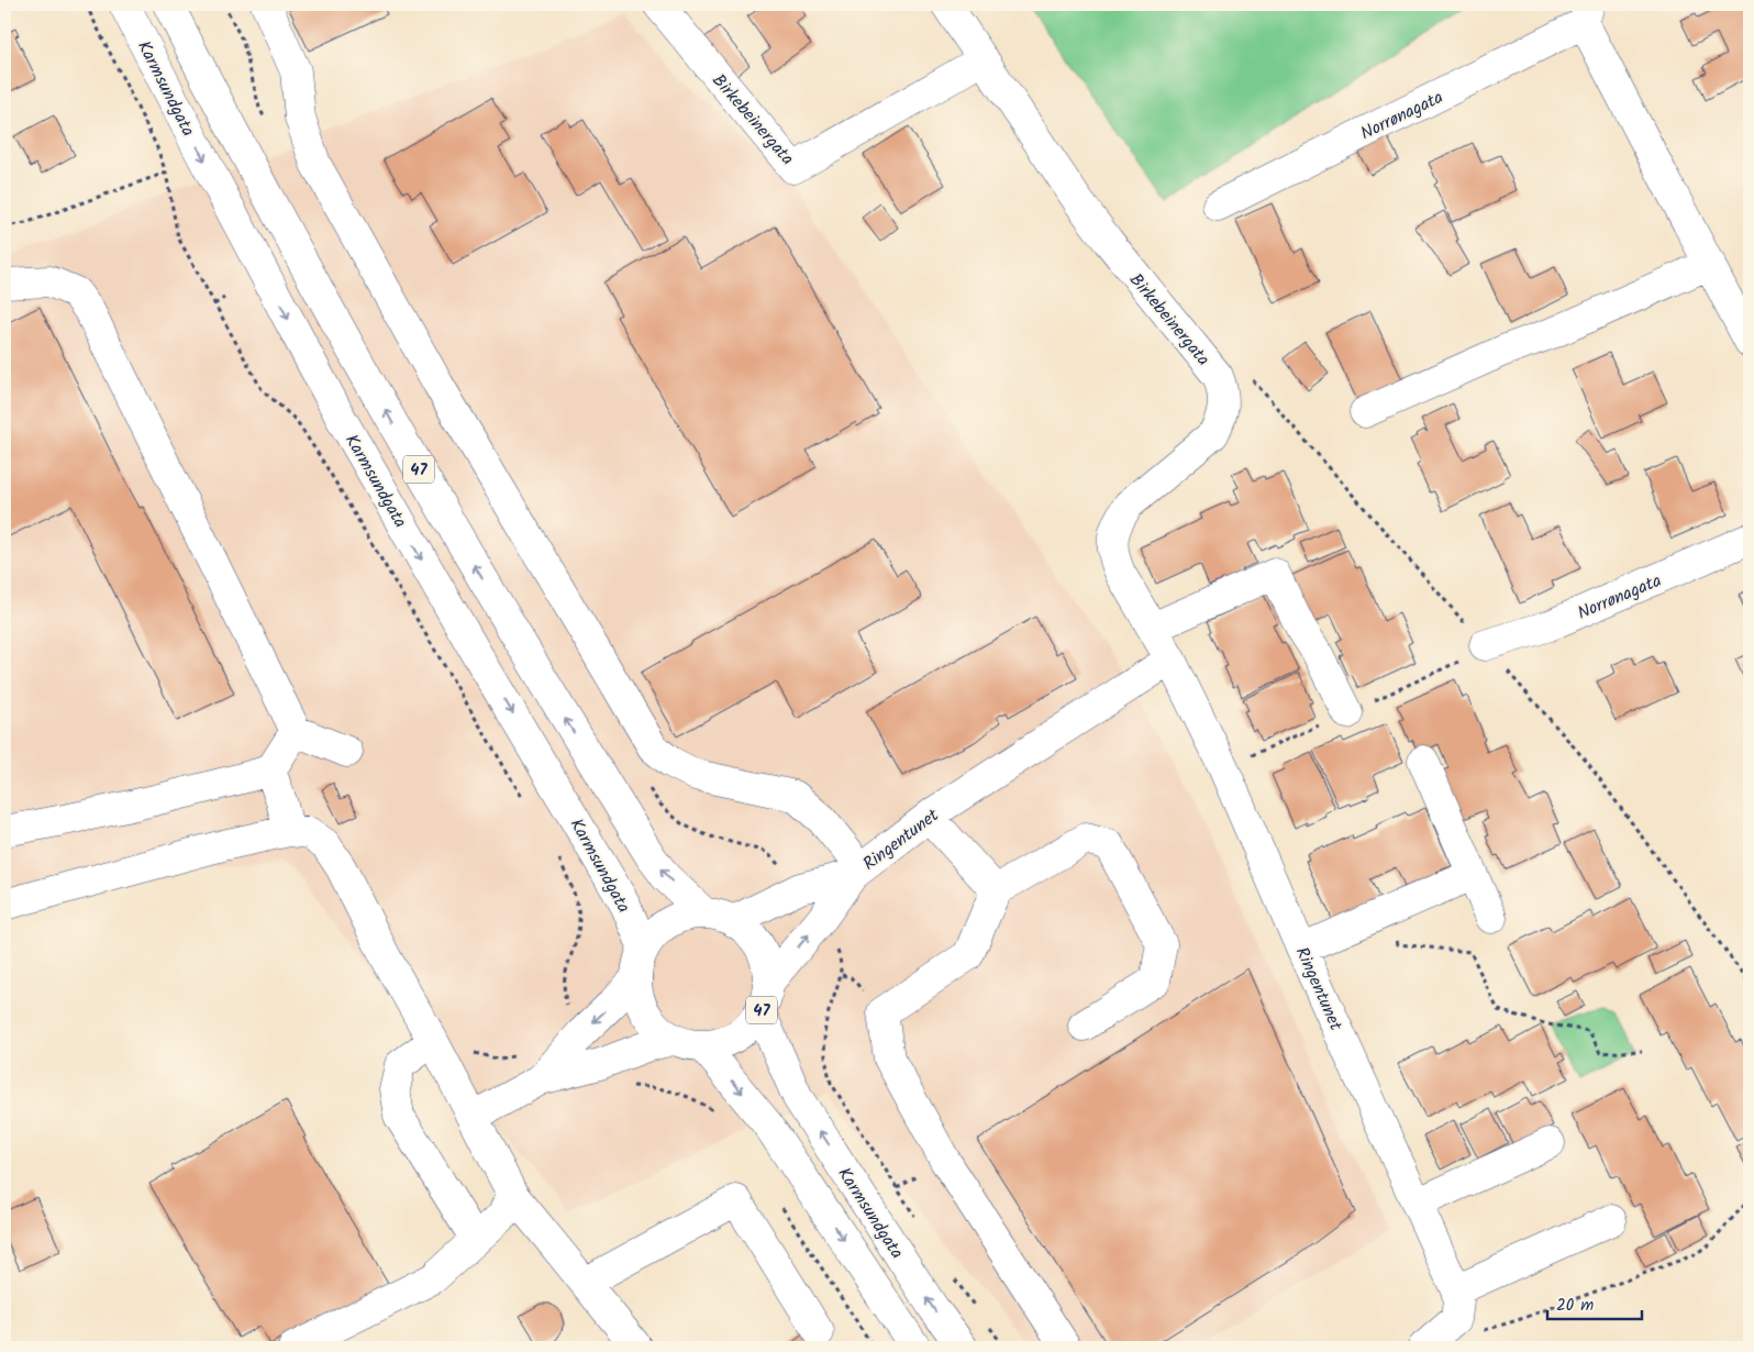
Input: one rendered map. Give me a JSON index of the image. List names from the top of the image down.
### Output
{
  "streets": {
    "street": [
      "Karmsundgata",
      "Norrønagata",
      "Birkebeinergata",
      "47",
      "Ringentunet"
    ]
  },
  "crossings": [
    ["Karmsundgata", "47"],
    ["Karmsundgata", "Ringentunet"],
    ["Birkebeinergata", "Ringentunet"],
    ["47", "Ringentunet"]
  ],
  "scale_bar": "20 m"
}
